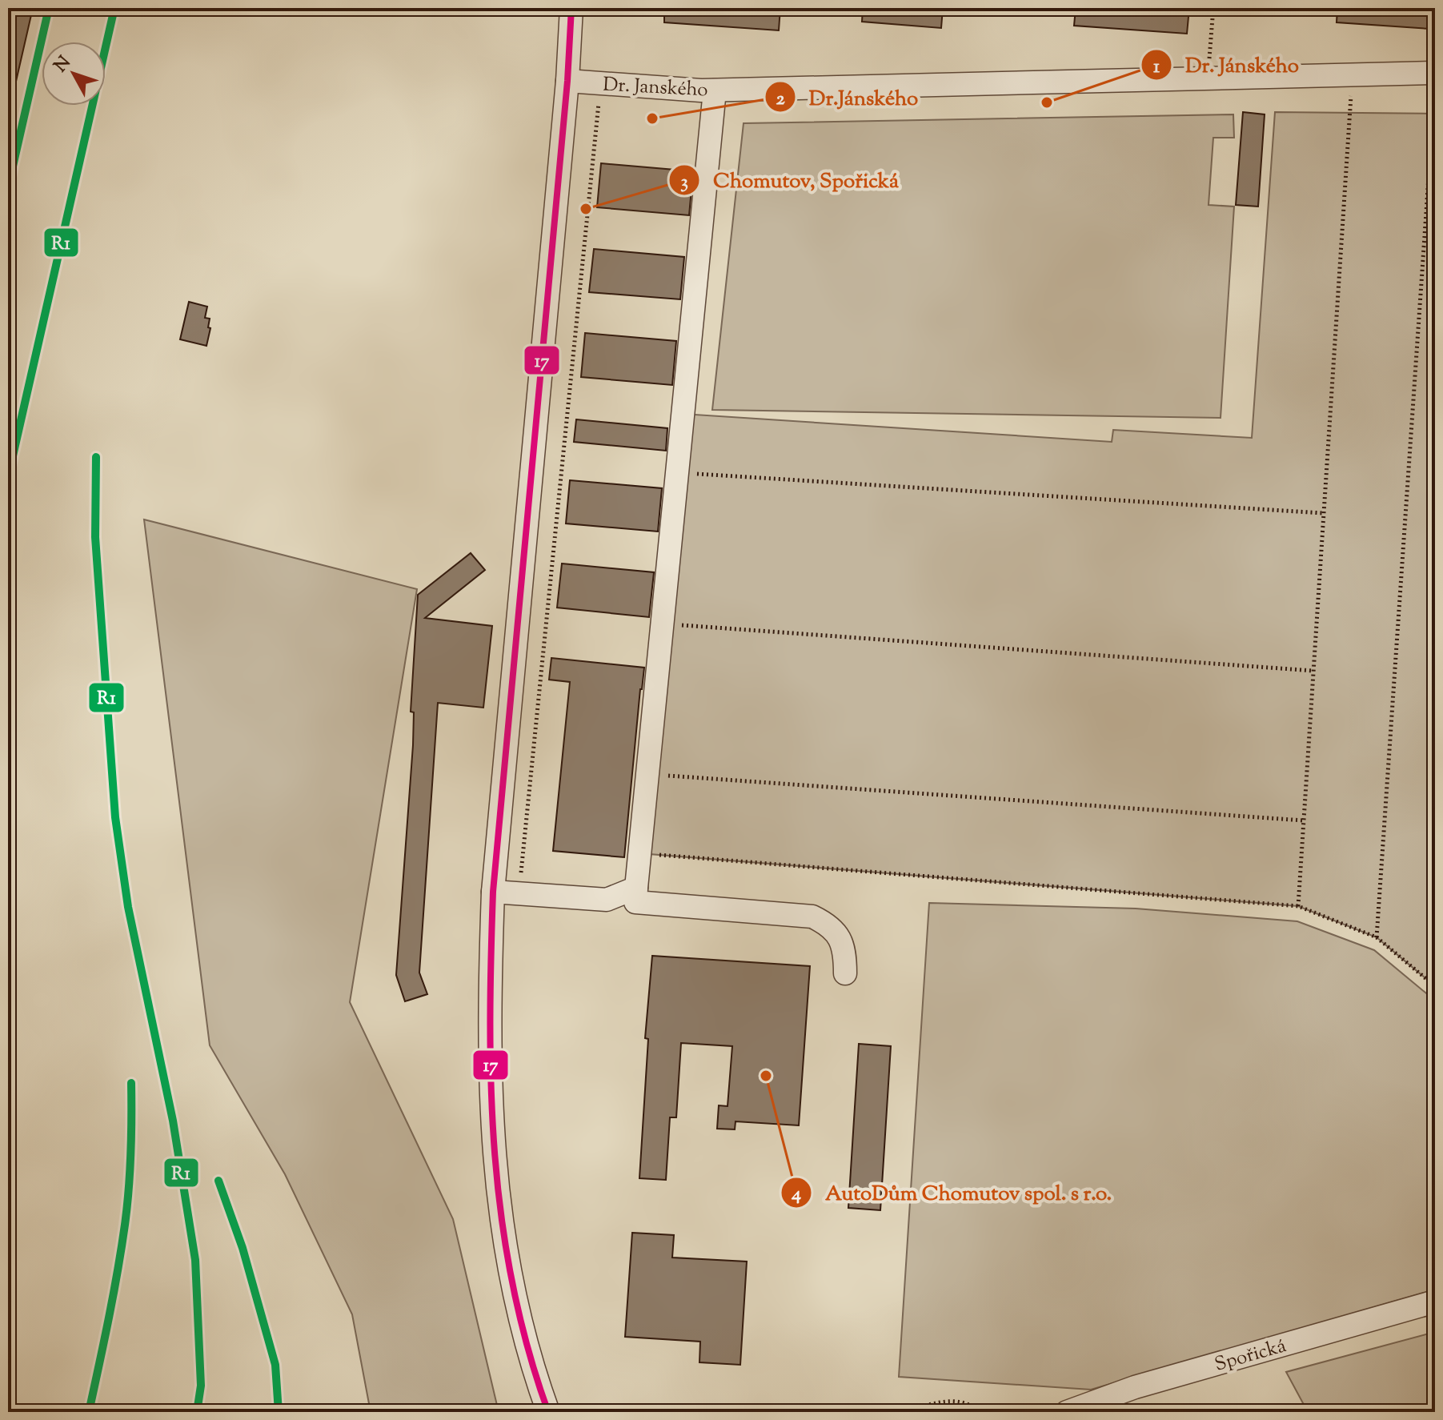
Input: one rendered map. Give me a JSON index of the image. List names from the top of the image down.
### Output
{
  "streets": {
    "street": ["Dr. Janského", "Spořická"]
  },
  "places": [
    "Dr. Jánského",
    "Dr.Jánského",
    "Chomutov, Spořická",
    "AutoDům Chomutov spol. s r.o."
  ],
  "lines": ["transit line R1", "transit line 17"],
  "north": "top left"
}
